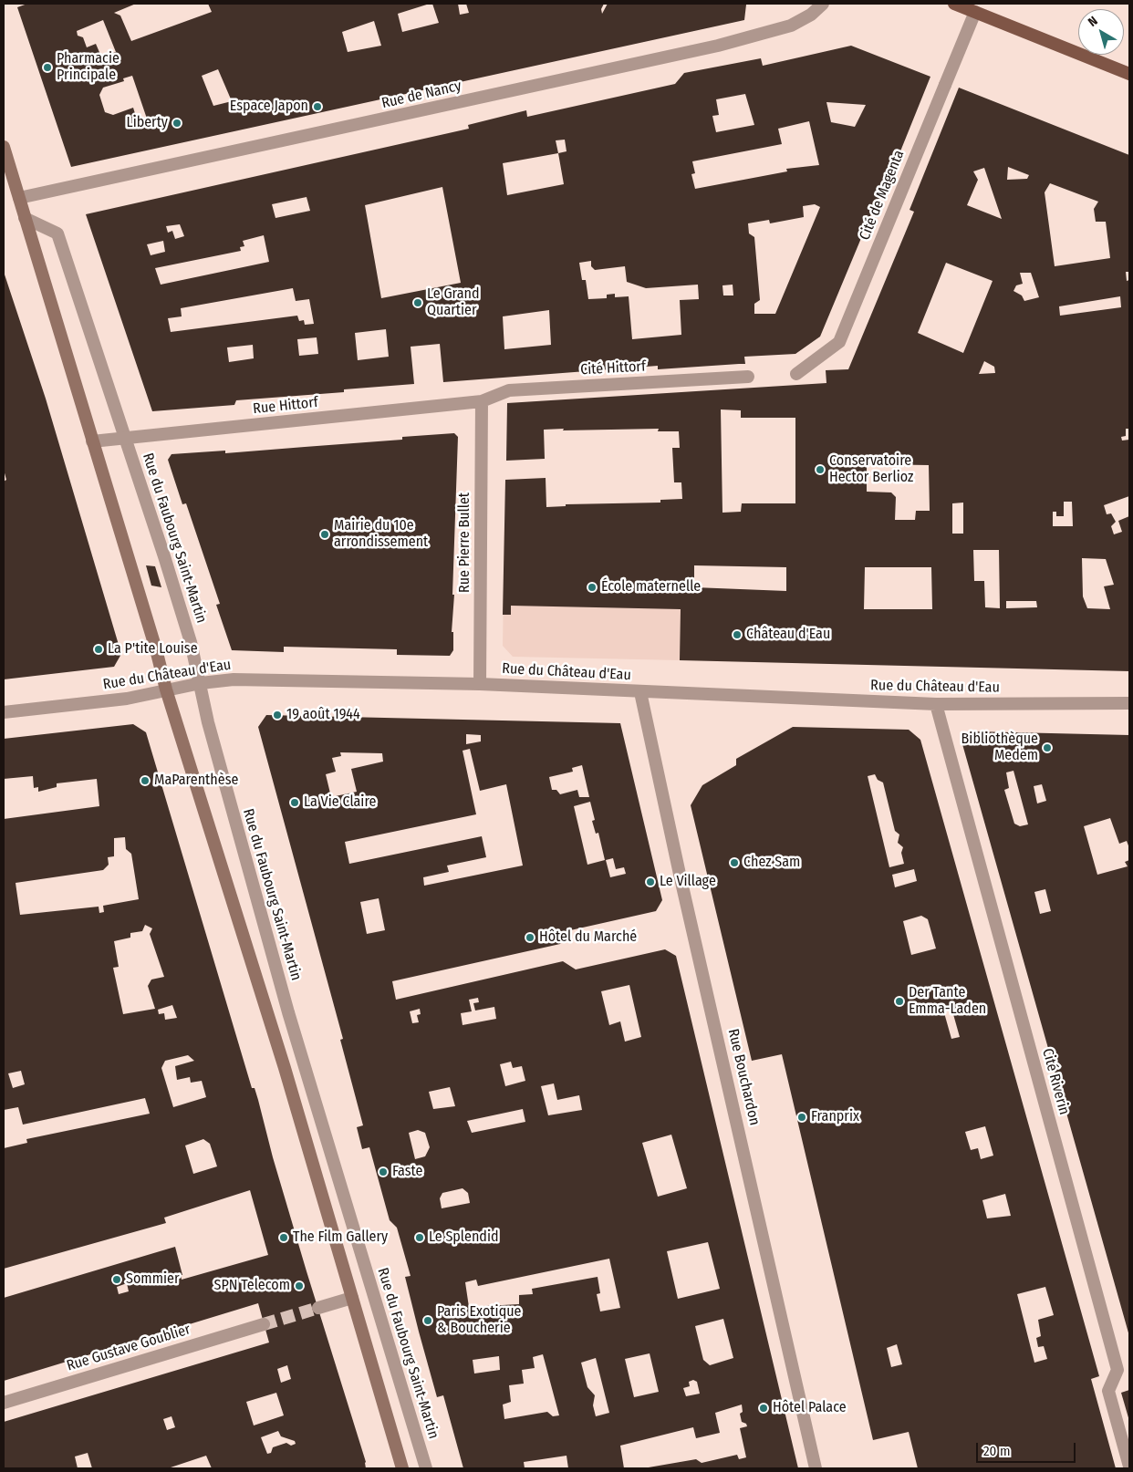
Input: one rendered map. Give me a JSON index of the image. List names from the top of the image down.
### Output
{
  "streets": {
    "street": [
      "Rue de Nancy",
      "Cité de Magenta",
      "Cité Hittorf",
      "Rue Hittorf",
      "Rue du Faubourg Saint-Martin",
      "Rue Pierre Bullet",
      "Rue du Château d'Eau",
      "Rue Bouchardon",
      "Cité Riverin",
      "Rue Gustave Goublier"
    ]
  },
  "crossings": [
    ["Cité Hittorf", "Rue Hittorf"],
    ["Cité Hittorf", "Rue Pierre Bullet"],
    ["Rue Hittorf", "Rue du Faubourg Saint-Martin"],
    ["Rue Hittorf", "Rue Pierre Bullet"],
    ["Rue du Faubourg Saint-Martin", "Rue du Château d'Eau"],
    ["Rue Pierre Bullet", "Rue du Château d'Eau"],
    ["Rue du Château d'Eau", "Rue Bouchardon"],
    ["Rue du Château d'Eau", "Cité Riverin"]
  ],
  "places": [
    "Pharmacie Principale",
    "Espace Japon",
    "Liberty",
    "Le Grand Quartier",
    "Conservatoire Hector Berlioz",
    "Mairie du 10e arrondissement",
    "École maternelle",
    "Château d'Eau",
    "La P'tite Louise",
    "19 août 1944",
    "Bibliothèque Medem",
    "MaParenthèse",
    "La Vie Claire",
    "Chez Sam",
    "Le Village",
    "Hôtel du Marché",
    "Der Tante Emma-Laden",
    "Franprix",
    "Faste",
    "The Film Gallery",
    "Le Splendid",
    "Sommier",
    "SPN Telecom",
    "Paris Exotique & Boucherie",
    "Hôtel Palace"
  ],
  "scale_bar": "20 m",
  "north": "top left"
}
